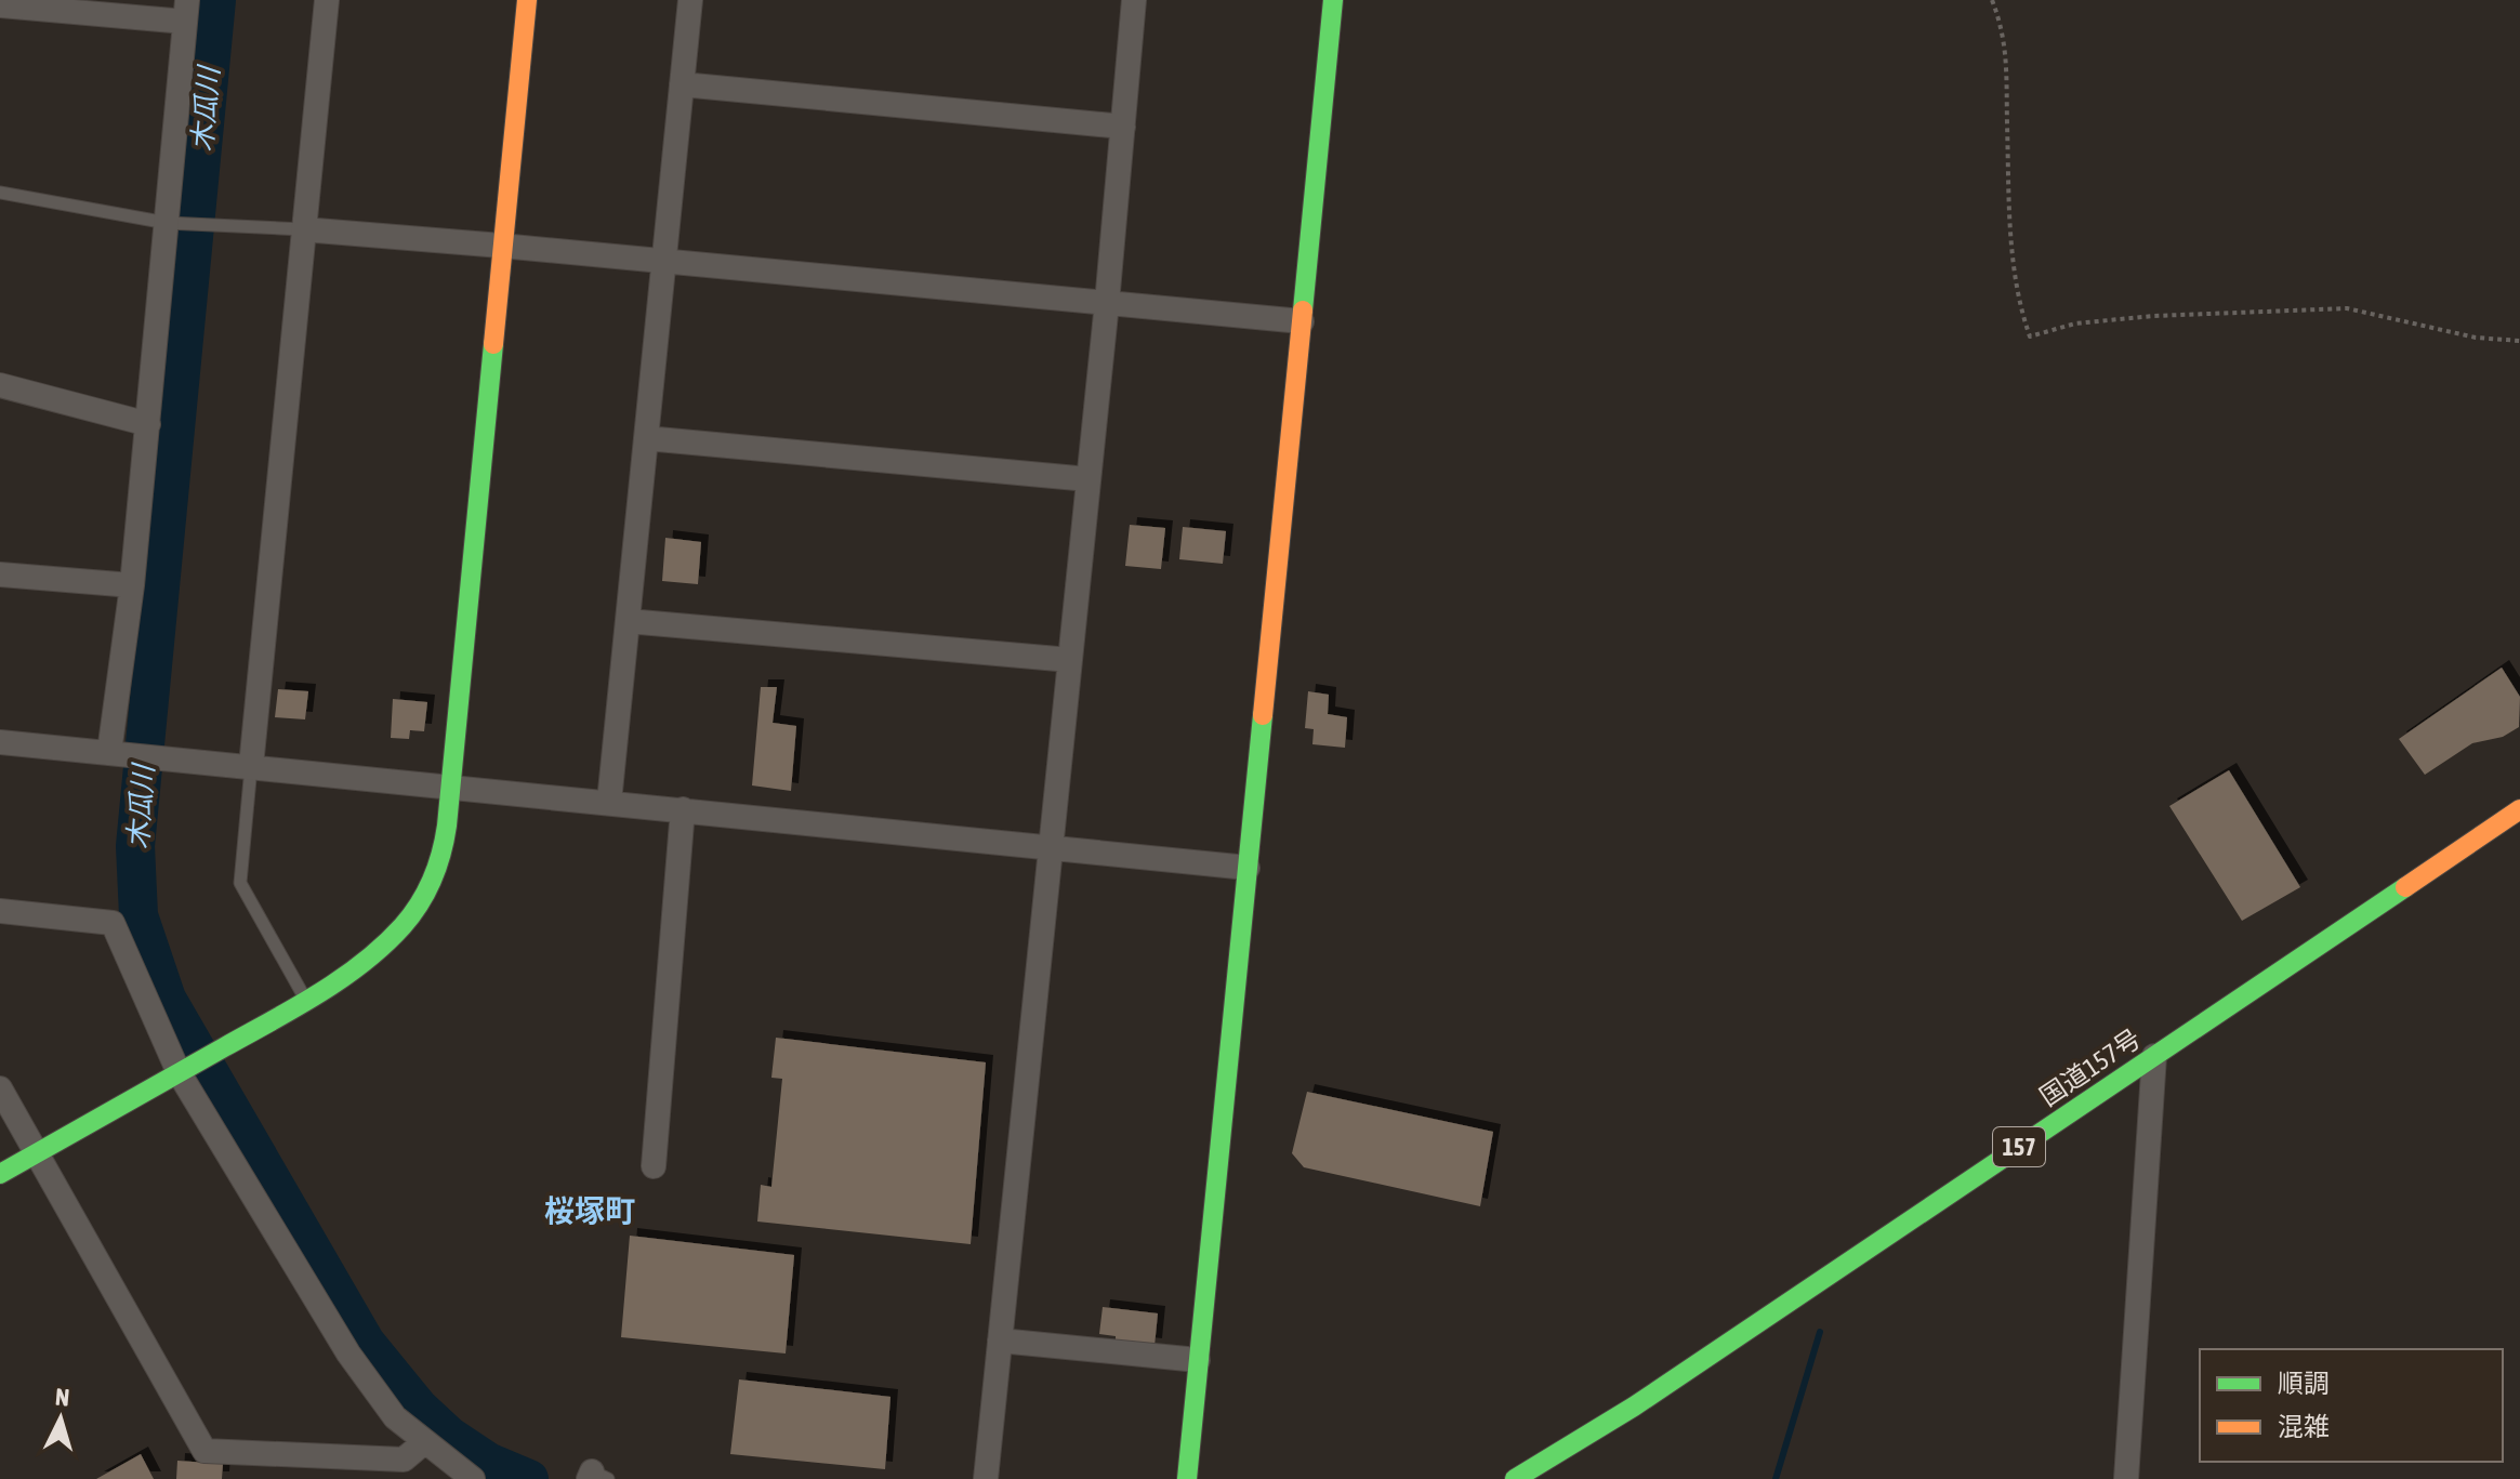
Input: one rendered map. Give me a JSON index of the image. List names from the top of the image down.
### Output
{
  "streets": {
    "main road": ["国道157号", "157"]
  },
  "districts": ["桜塚町"],
  "water": ["木瓜川"],
  "legend": ["順調", "混雑"],
  "north": "top"
}
